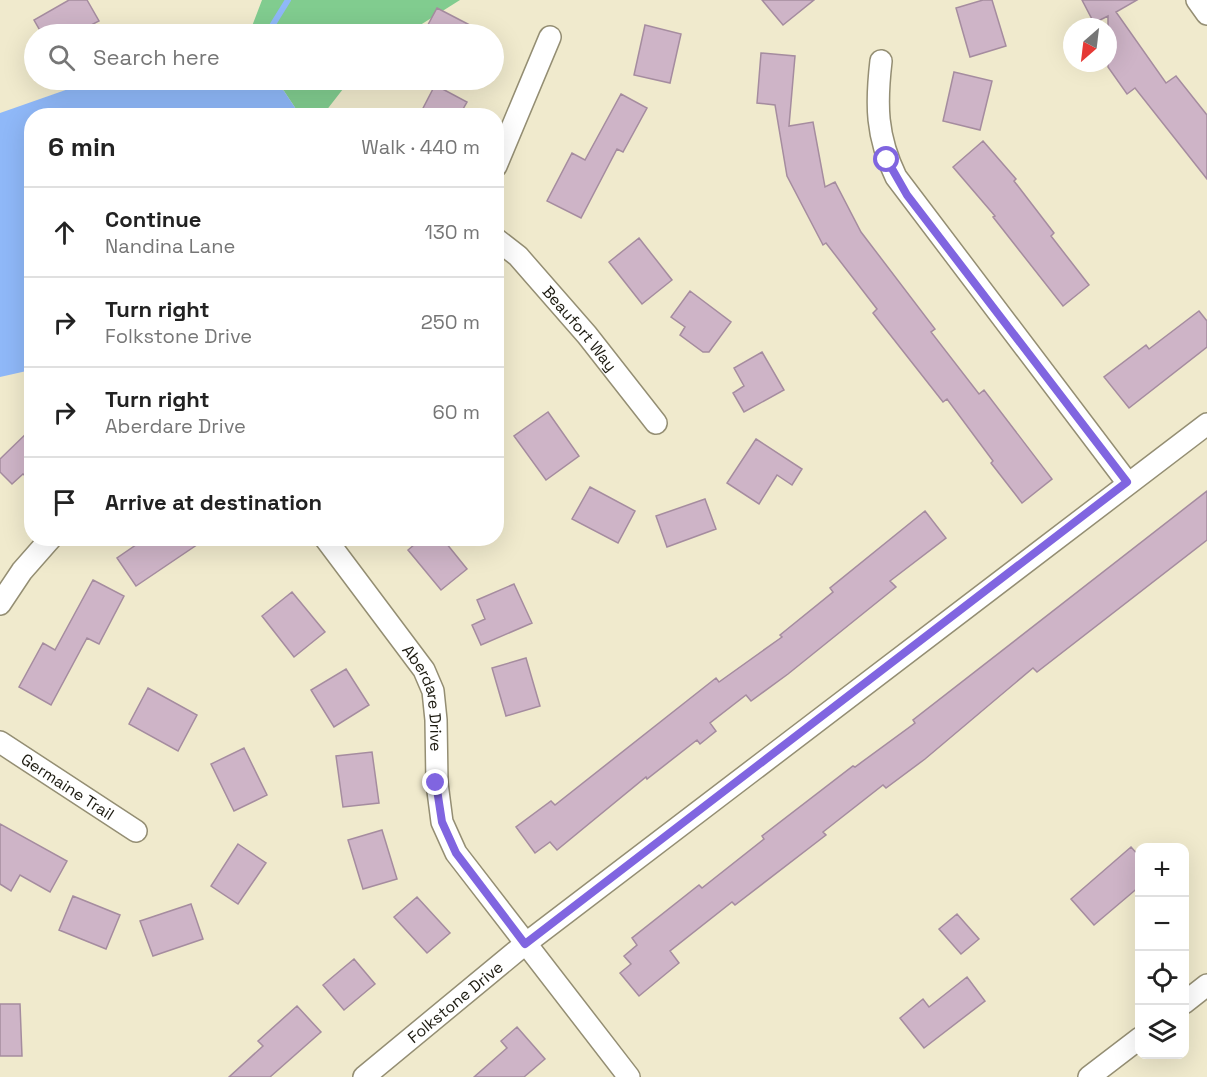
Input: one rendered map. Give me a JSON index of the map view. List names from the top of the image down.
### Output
{
  "streets": {
    "street": [
      "Beaufort Way",
      "Aberdare Drive",
      "Germaine Trail",
      "Folkstone Drive"
    ]
  },
  "crossings": [
    ["Aberdare Drive", "Folkstone Drive"]
  ],
  "north": "bottom left",
  "page": {
    "search": "Search here",
    "heading": ["6 min", "Walk · 440 m"],
    "list": [
      ["Continue", "Nandina Lane", "130 m"],
      ["Turn right", "Folkstone Drive", "250 m"],
      ["Turn right", "Aberdare Drive", "60 m"],
      "Arrive at destination"
    ],
    "map_buttons": ["+", "−"]
  }
}
